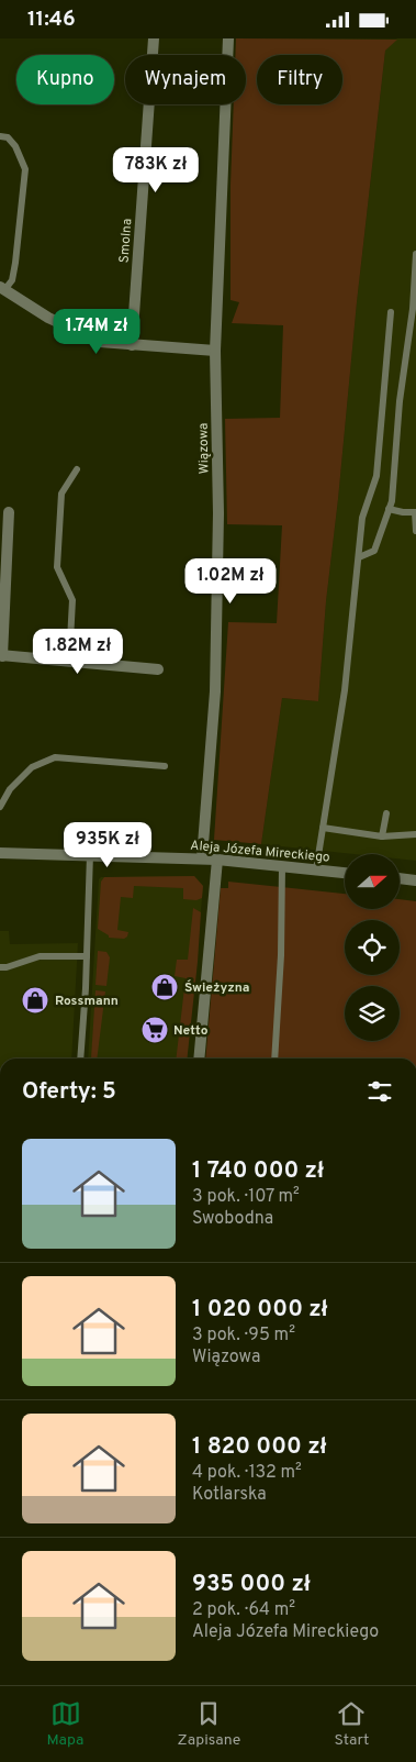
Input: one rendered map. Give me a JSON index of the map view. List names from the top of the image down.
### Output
{
  "streets": {
    "street": ["Smolna", "Wiązowa", "Aleja Józefa Mireckiego"]
  },
  "crossings": [
    ["Wiązowa", "Aleja Józefa Mireckiego"]
  ],
  "places": {
    "shop": ["Świeżyzna", "Rossmann"],
    "supermarket": ["Netto"]
  },
  "north": "right",
  "page": {
    "status": "11:46",
    "chip": ["Kupno", "Wynajem", "Filtry"],
    "price": [
      "783K zł",
      "1.74M zł",
      "1.02M zł",
      "1.82M zł",
      "935K zł"
    ],
    "heading": "Oferty: 5",
    "list": [
      {
        "name": "1 740 000 zł",
        "note": "3 pok. · 107 m² · Swobodna"
      },
      {
        "name": "1 020 000 zł",
        "note": "3 pok. · 95 m² · Wiązowa"
      },
      {
        "name": "1 820 000 zł",
        "note": "4 pok. · 132 m² · Kotlarska"
      },
      {
        "name": "935 000 zł",
        "note": "2 pok. · 64 m² · Aleja Józefa Mireckiego"
      }
    ],
    "tabs": ["Mapa", "Zapisane", "Start"]
  }
}
